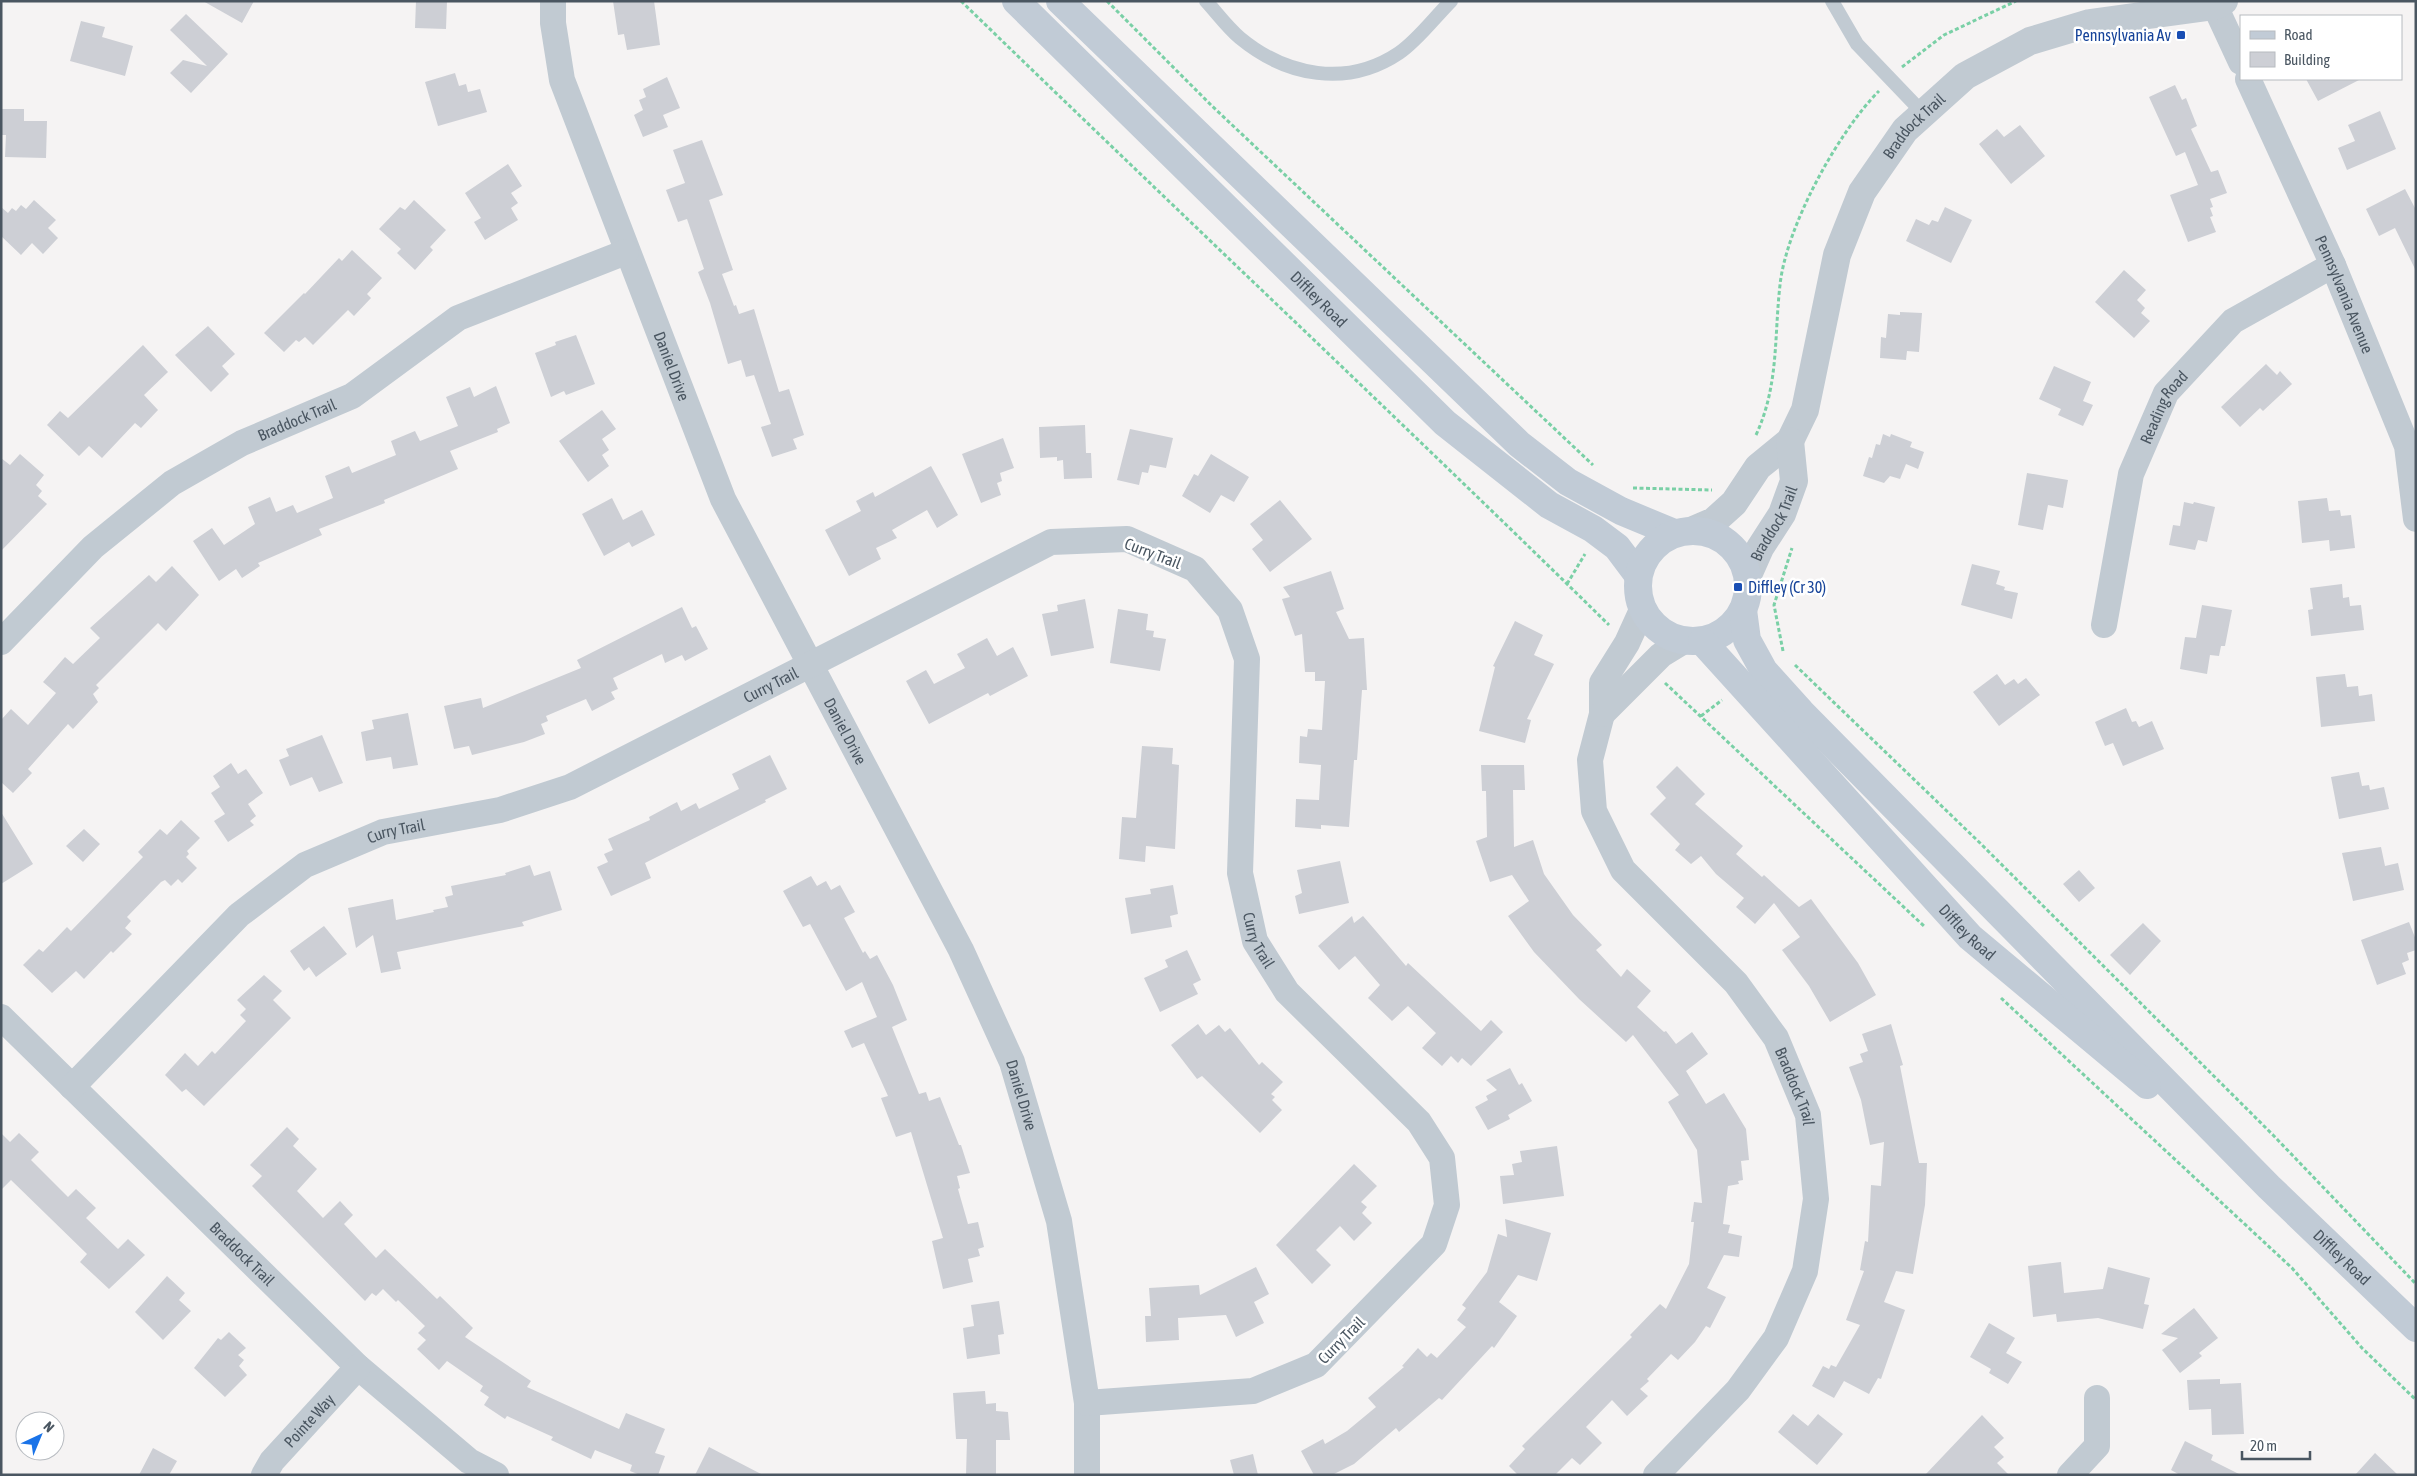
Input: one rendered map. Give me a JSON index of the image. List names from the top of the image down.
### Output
{
  "streets": {
    "main road": ["Diffley Road"],
    "street": [
      "Braddock Trail",
      "Pennsylvania Avenue",
      "Daniel Drive",
      "Reading Road",
      "Curry Trail",
      "Pointe Way"
    ]
  },
  "crossings": [
    ["Braddock Trail", "Diffley Road"],
    ["Braddock Trail", "Daniel Drive"],
    ["Braddock Trail", "Curry Trail"],
    ["Braddock Trail", "Pointe Way"],
    ["Pennsylvania Avenue", "Reading Road"],
    ["Daniel Drive", "Curry Trail"]
  ],
  "places": {
    "transit": ["Pennsylvania Av", "Diffley (Cr 30)"]
  },
  "legend": ["Road", "Building"],
  "scale_bar": "20 m",
  "north": "top right"
}
